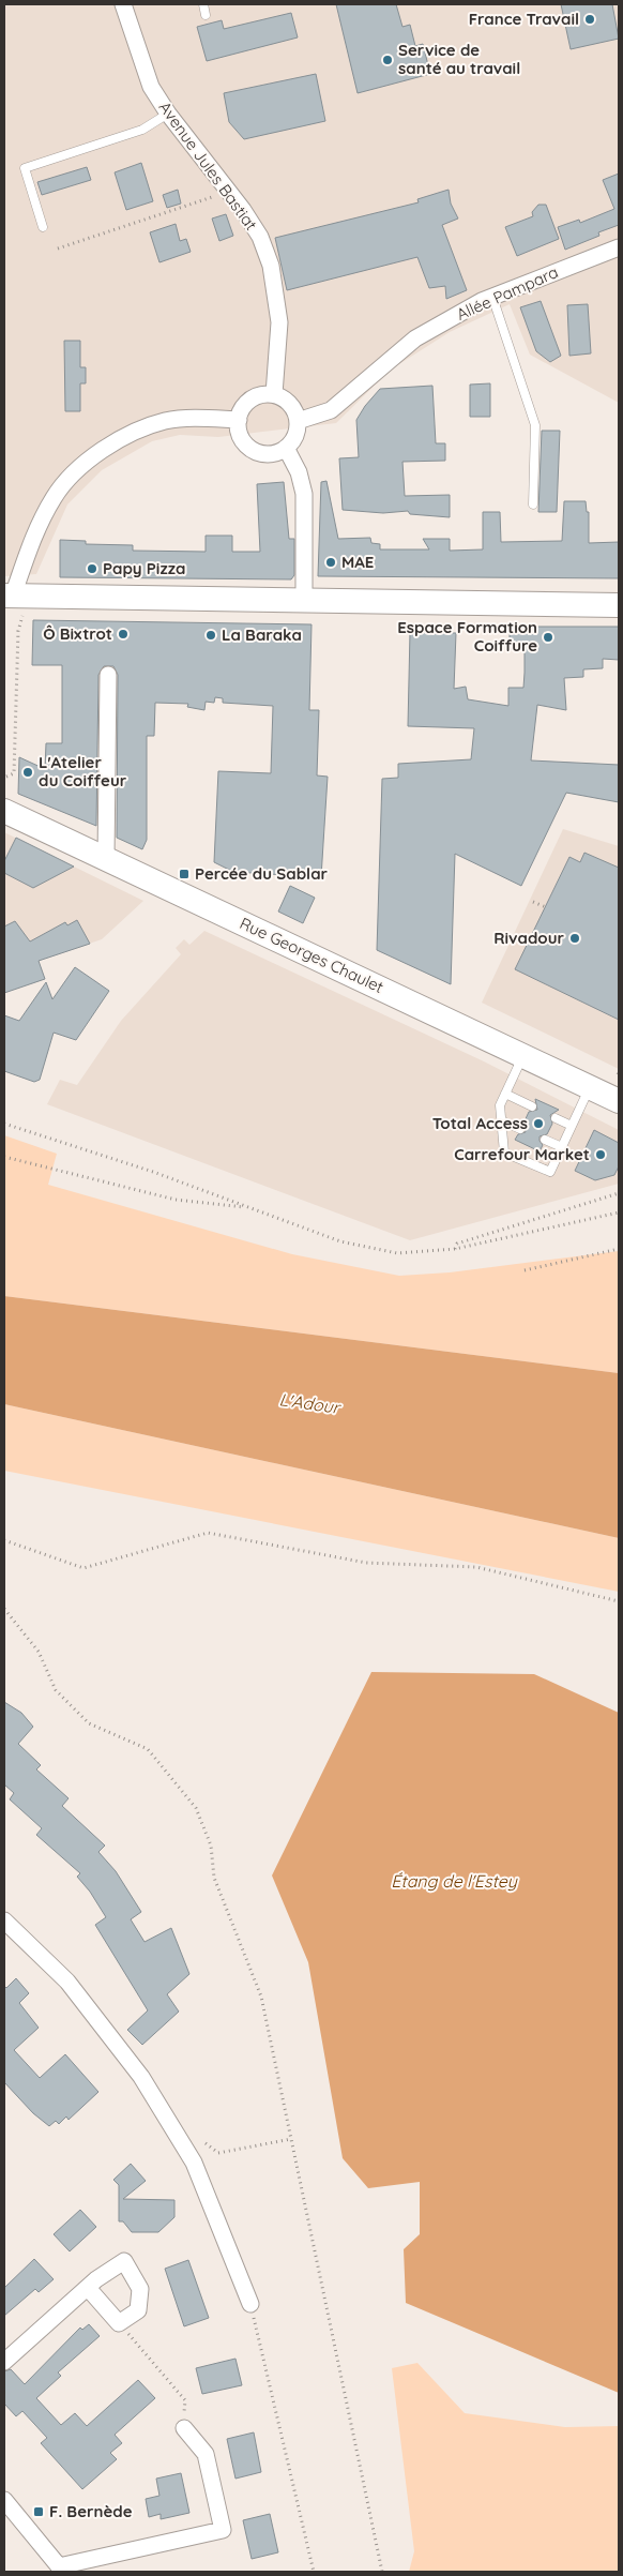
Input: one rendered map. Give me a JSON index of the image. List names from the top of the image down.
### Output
{
  "streets": {
    "main road": ["Rue Georges Chaulet"],
    "street": ["Avenue Jules Bastiat", "Allée Pampara"]
  },
  "crossings": [
    ["Avenue Jules Bastiat", "Allée Pampara"]
  ],
  "water": ["L'Adour", "Étang de l'Estey"],
  "places": {
    "other": [
      "France Travail",
      "Service de santé au travail",
      "MAE",
      "Papy Pizza",
      "Ô Bixtrot",
      "La Baraka",
      "Espace Formation Coiffure",
      "L'Atelier du Coiffeur",
      "Rivadour",
      "Total Access",
      "Carrefour Market"
    ],
    "transit": ["Percée du Sablar", "F. Bernède"]
  }
}
